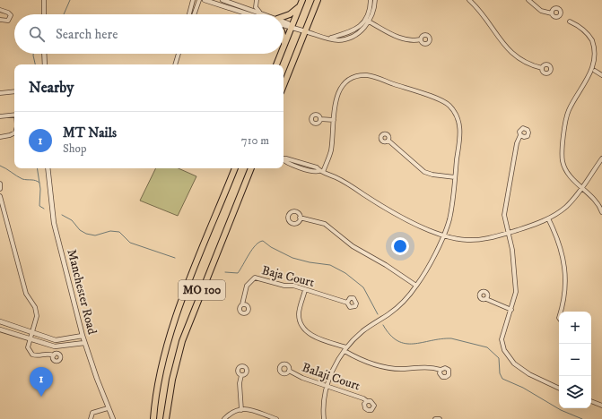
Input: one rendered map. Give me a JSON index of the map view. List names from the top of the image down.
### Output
{
  "streets": {
    "highway": ["MO 100"],
    "street": ["Baja Court", "Manchester Road", "Balaji Court"]
  },
  "page": {
    "search": "Search here",
    "heading": "Nearby",
    "list": [
      {
        "mark": "1",
        "name": "MT Nails",
        "note": "Shop",
        "value": "710 m"
      }
    ],
    "map_buttons": ["+", "−"],
    "pins": "1"
  }
}
